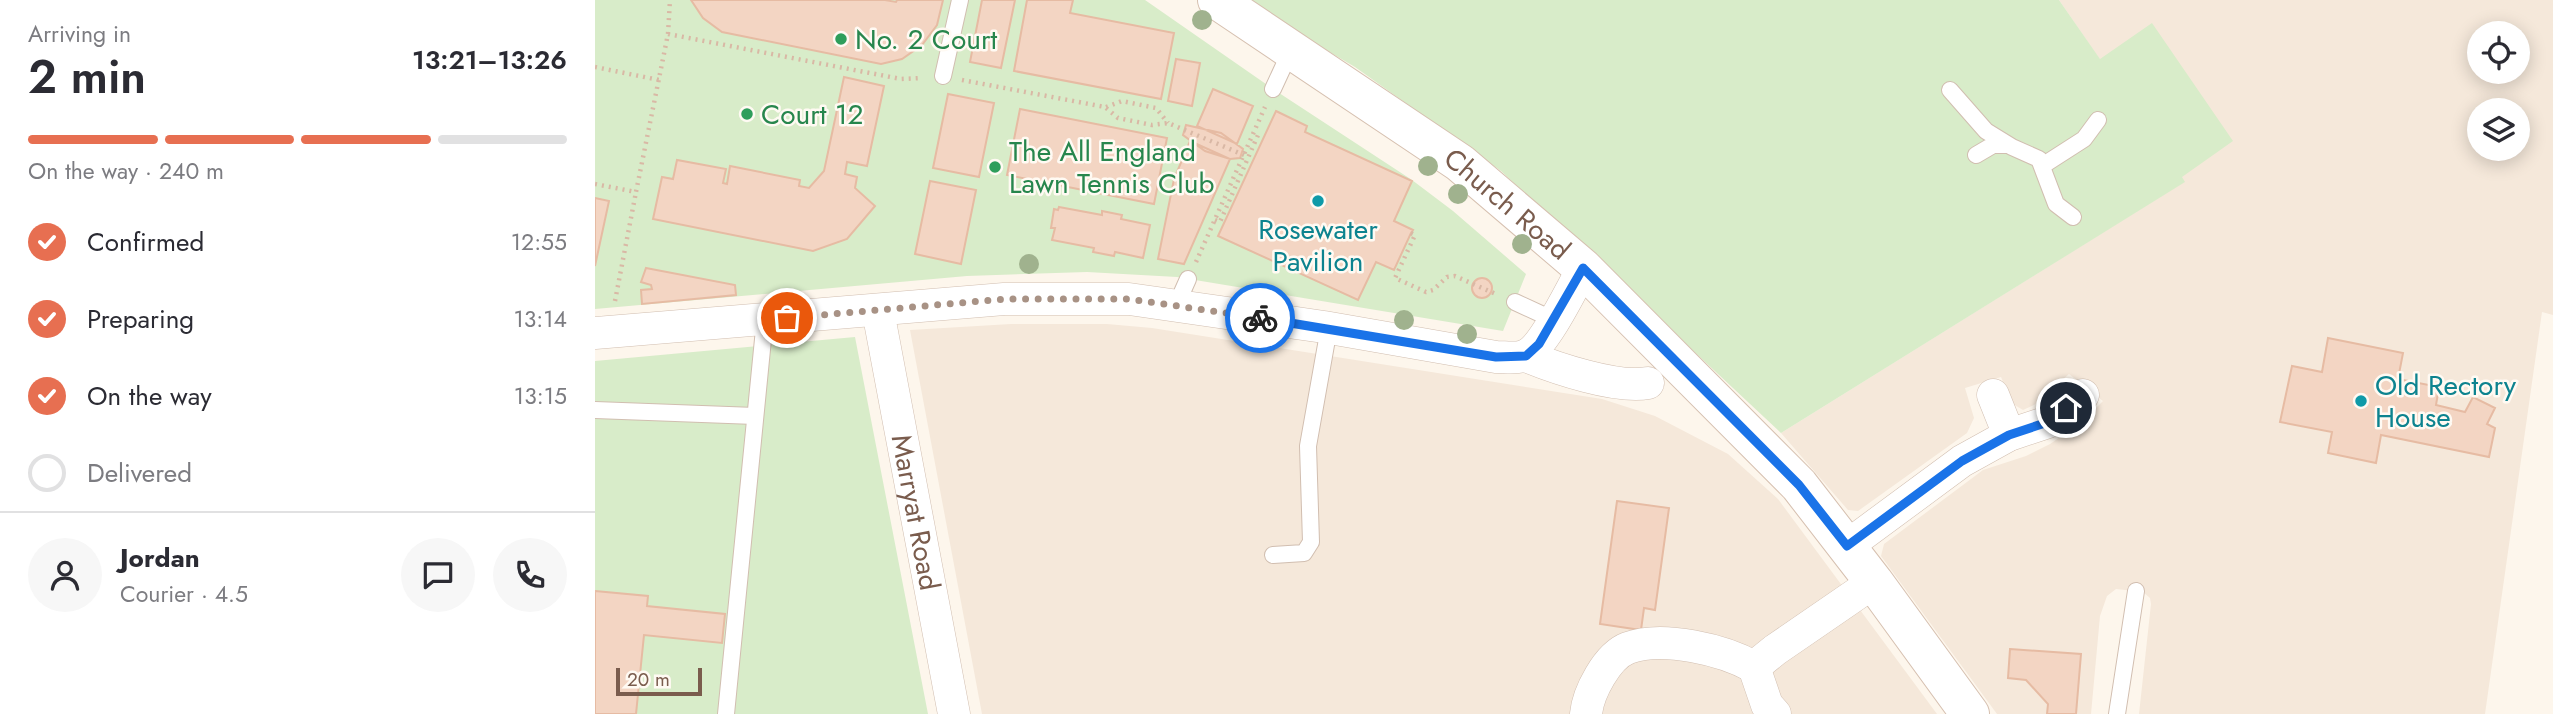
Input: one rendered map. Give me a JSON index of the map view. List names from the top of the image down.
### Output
{
  "streets": {
    "street": ["Church Road", "Marryat Road"]
  },
  "places": [
    "No. 2 Court",
    "Court 12",
    "The All England Lawn Tennis Club",
    "Rosewater Pavilion",
    "Old Rectory House"
  ],
  "scale_bar": "20 m",
  "page": {
    "heading": ["2 min", "Arriving in", "13:21–13:26"],
    "panel": ["Jordan", "Courier · 4.5"],
    "bar": "On the way · 240 m",
    "list": [
      ["Confirmed", "12:55"],
      ["Preparing", "13:14"],
      ["On the way", "13:15"],
      "Delivered"
    ],
    "scale": "20 m"
  }
}
